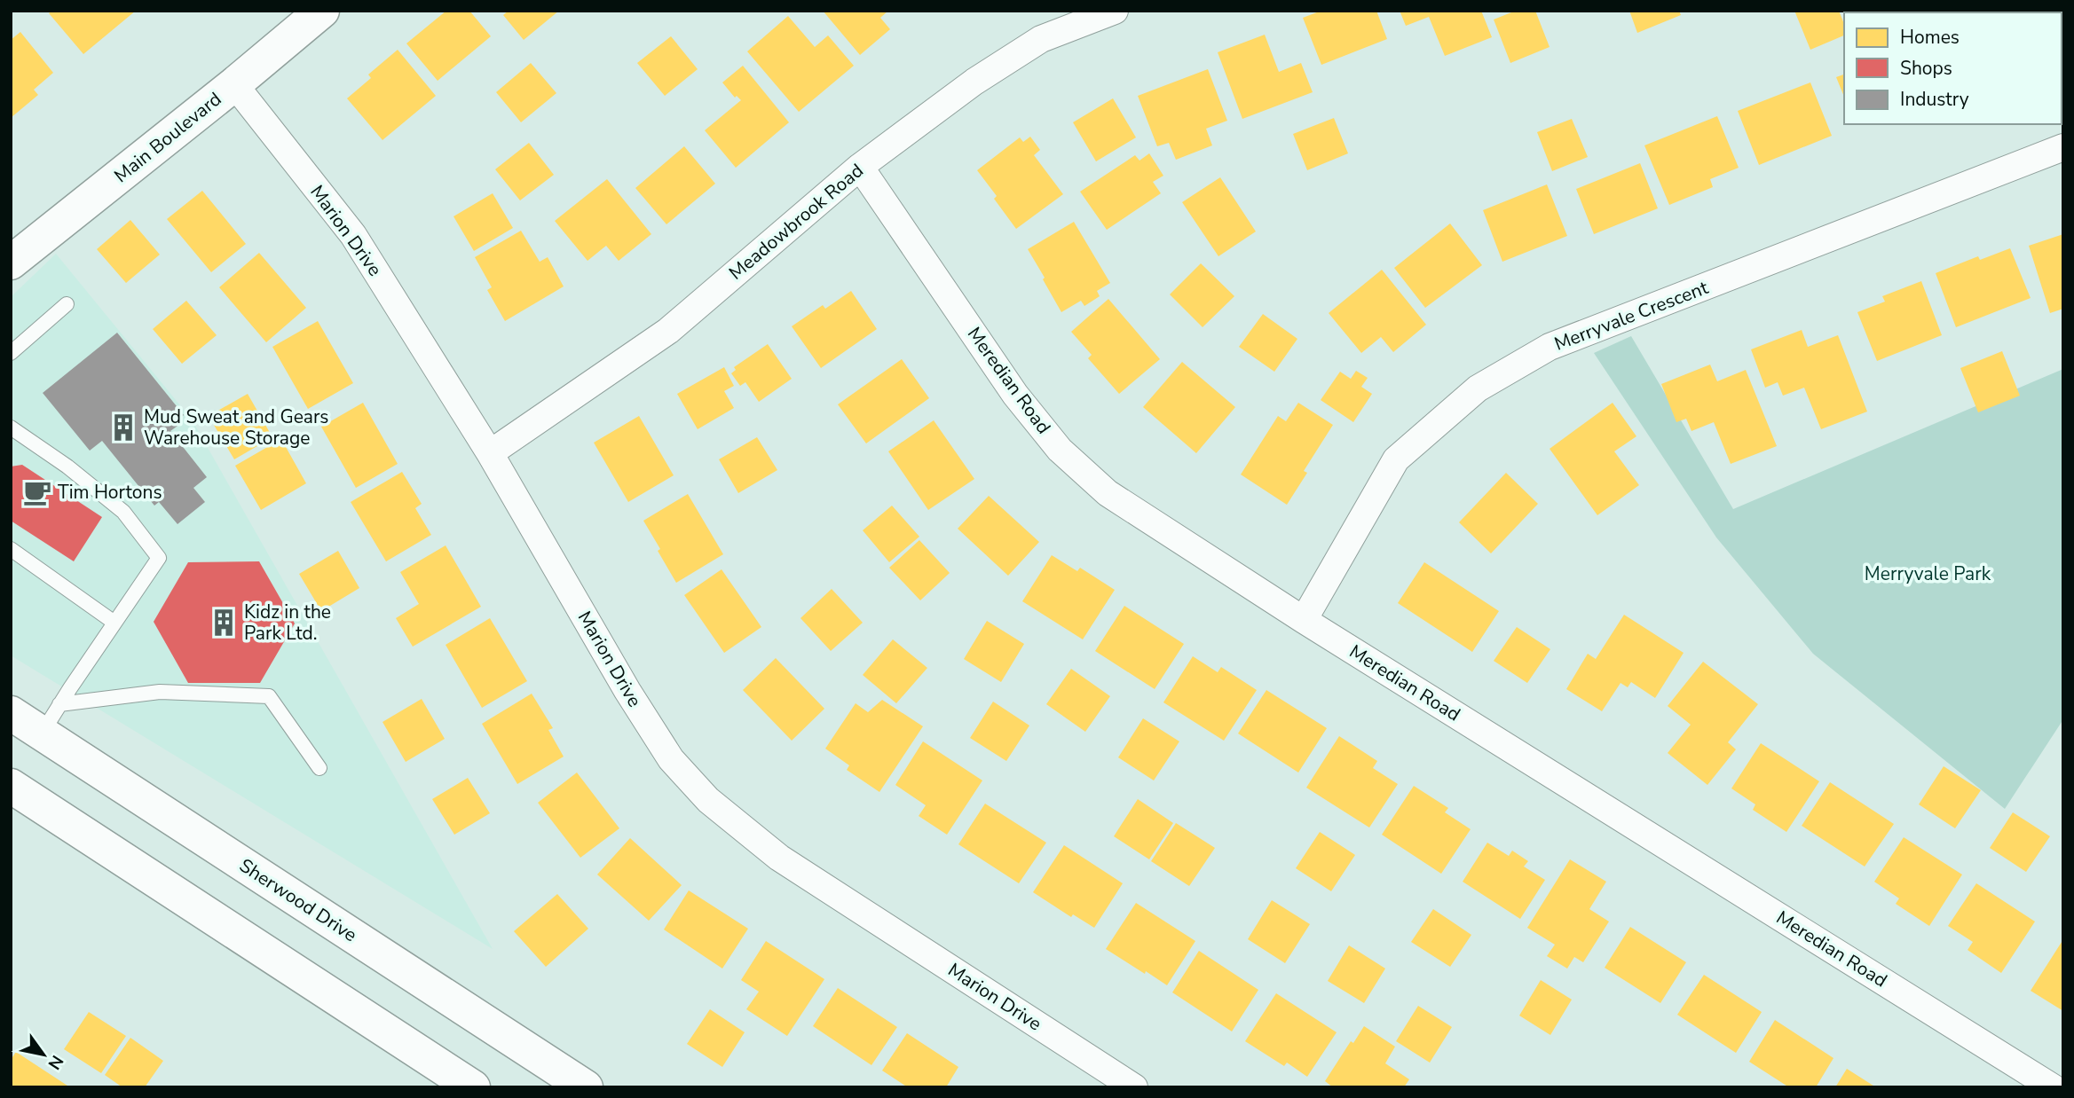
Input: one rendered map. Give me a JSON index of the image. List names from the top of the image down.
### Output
{
  "streets": {
    "main road": ["Main Boulevard", "Sherwood Drive"],
    "street": [
      "Meadowbrook Road",
      "Marion Drive",
      "Merryvale Crescent",
      "Meredian Road"
    ]
  },
  "crossings": [
    ["Main Boulevard", "Marion Drive"],
    ["Meadowbrook Road", "Marion Drive"],
    ["Meadowbrook Road", "Meredian Road"],
    ["Merryvale Crescent", "Meredian Road"]
  ],
  "parks": ["Merryvale Park"],
  "places": {
    "building": ["Mud Sweat and Gears Warehouse Storage", "Kidz in the Park Ltd."],
    "cafe": ["Tim Hortons"]
  },
  "legend": ["Homes", "Shops", "Industry"],
  "north": "bottom right"
}
